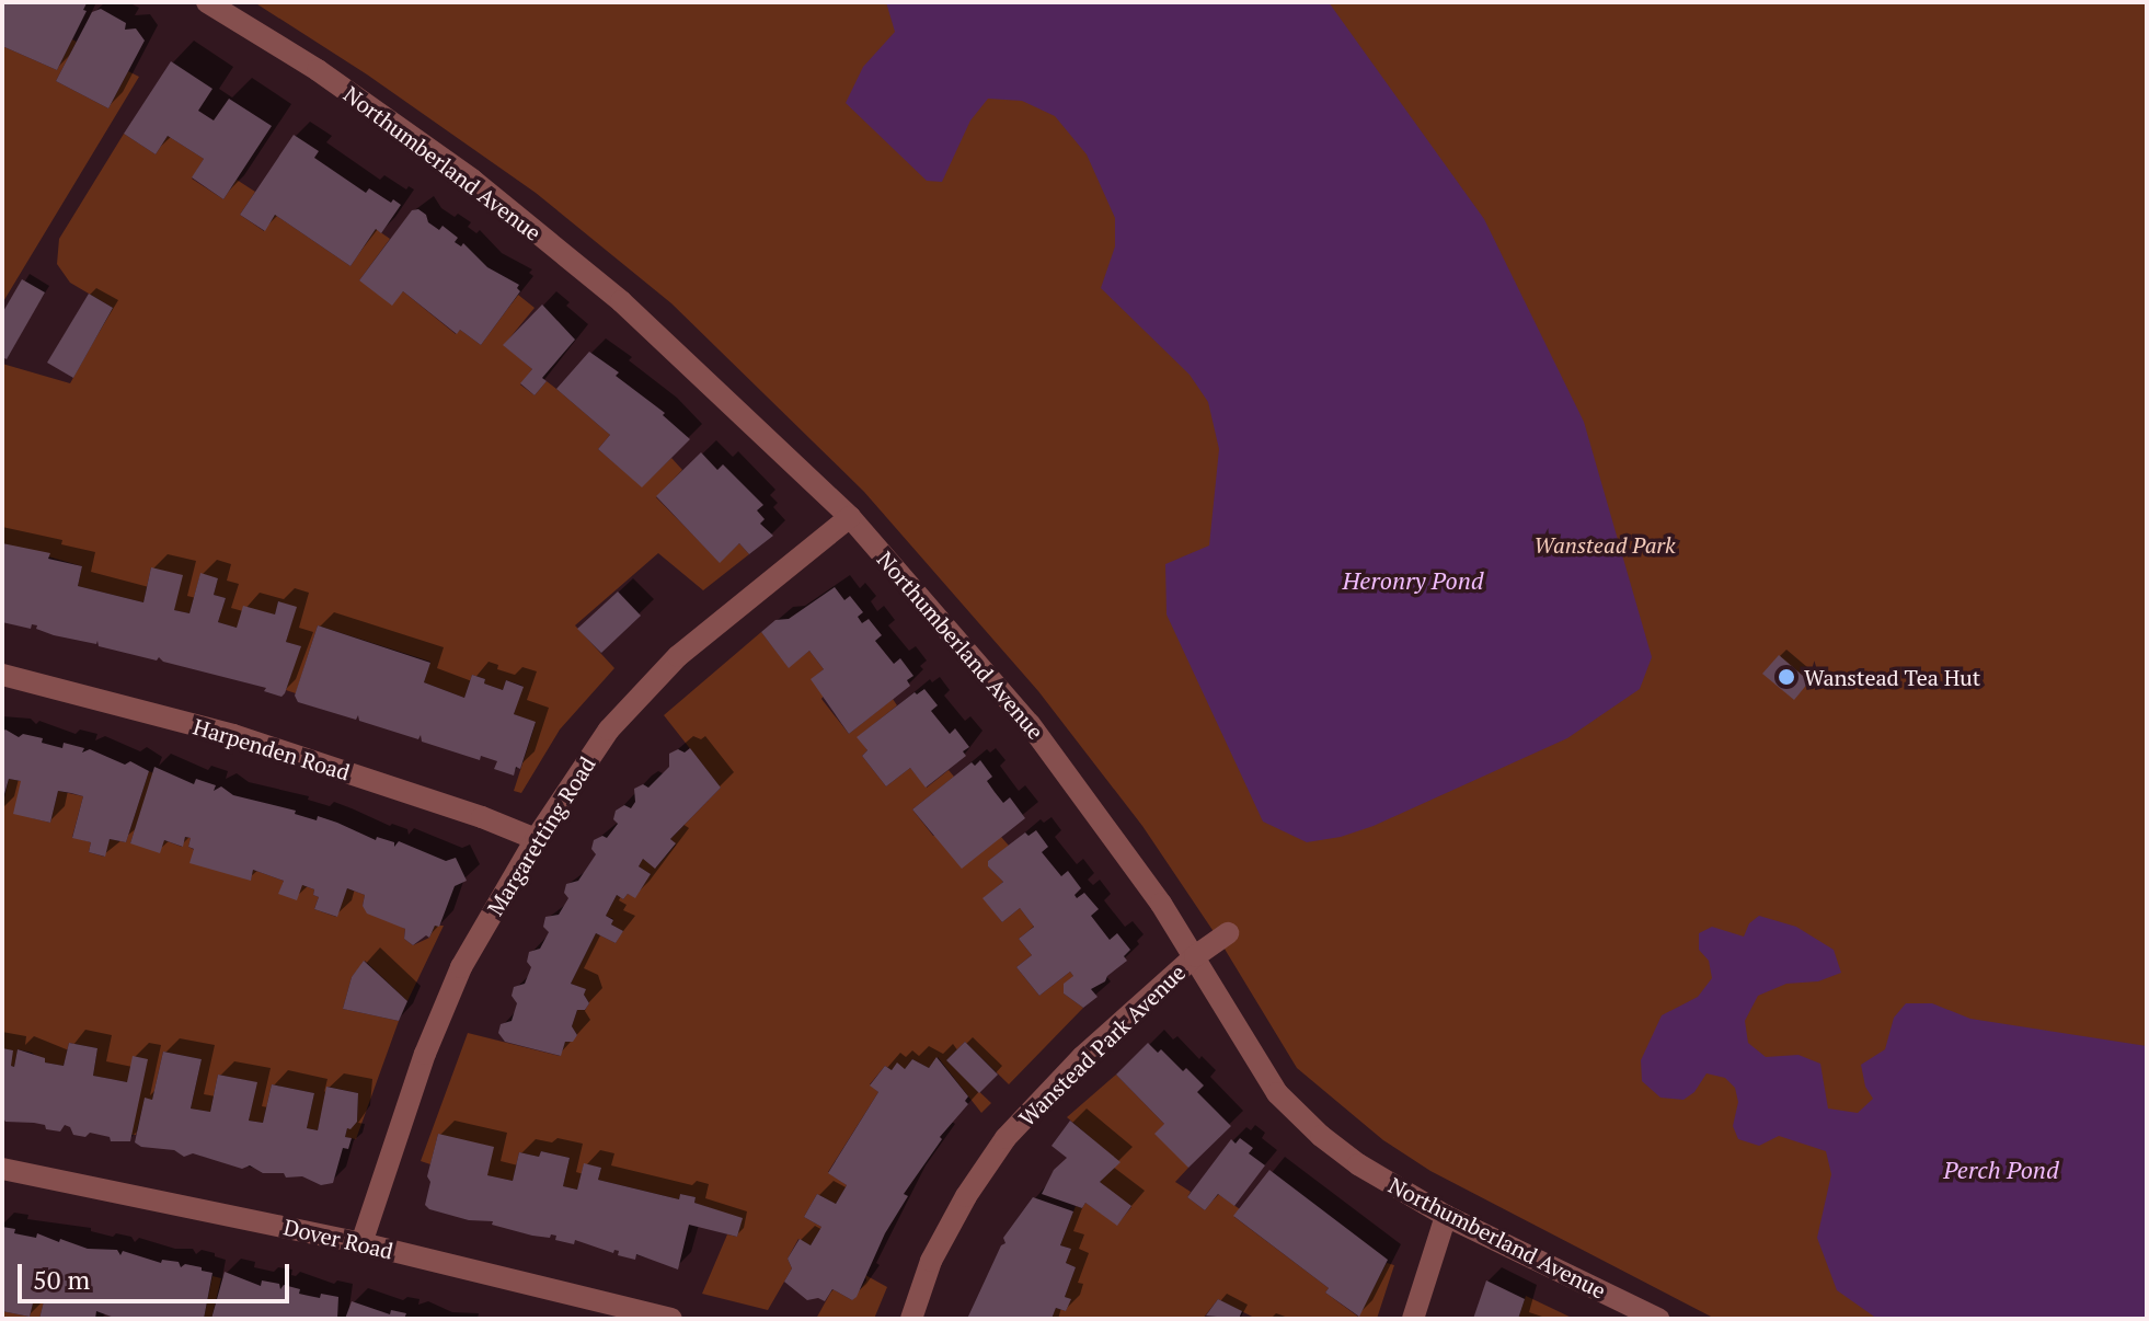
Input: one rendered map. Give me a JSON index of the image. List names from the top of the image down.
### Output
{
  "streets": {
    "street": [
      "Northumberland Avenue",
      "Harpenden Road",
      "Margaretting Road",
      "Wanstead Park Avenue",
      "Dover Road"
    ]
  },
  "crossings": [
    ["Northumberland Avenue", "Margaretting Road"],
    ["Northumberland Avenue", "Wanstead Park Avenue"],
    ["Harpenden Road", "Margaretting Road"],
    ["Margaretting Road", "Dover Road"]
  ],
  "water": ["Heronry Pond", "Perch Pond"],
  "parks": ["Wanstead Park"],
  "places": ["Wanstead Tea Hut"],
  "scale_bar": "50 m"
}
